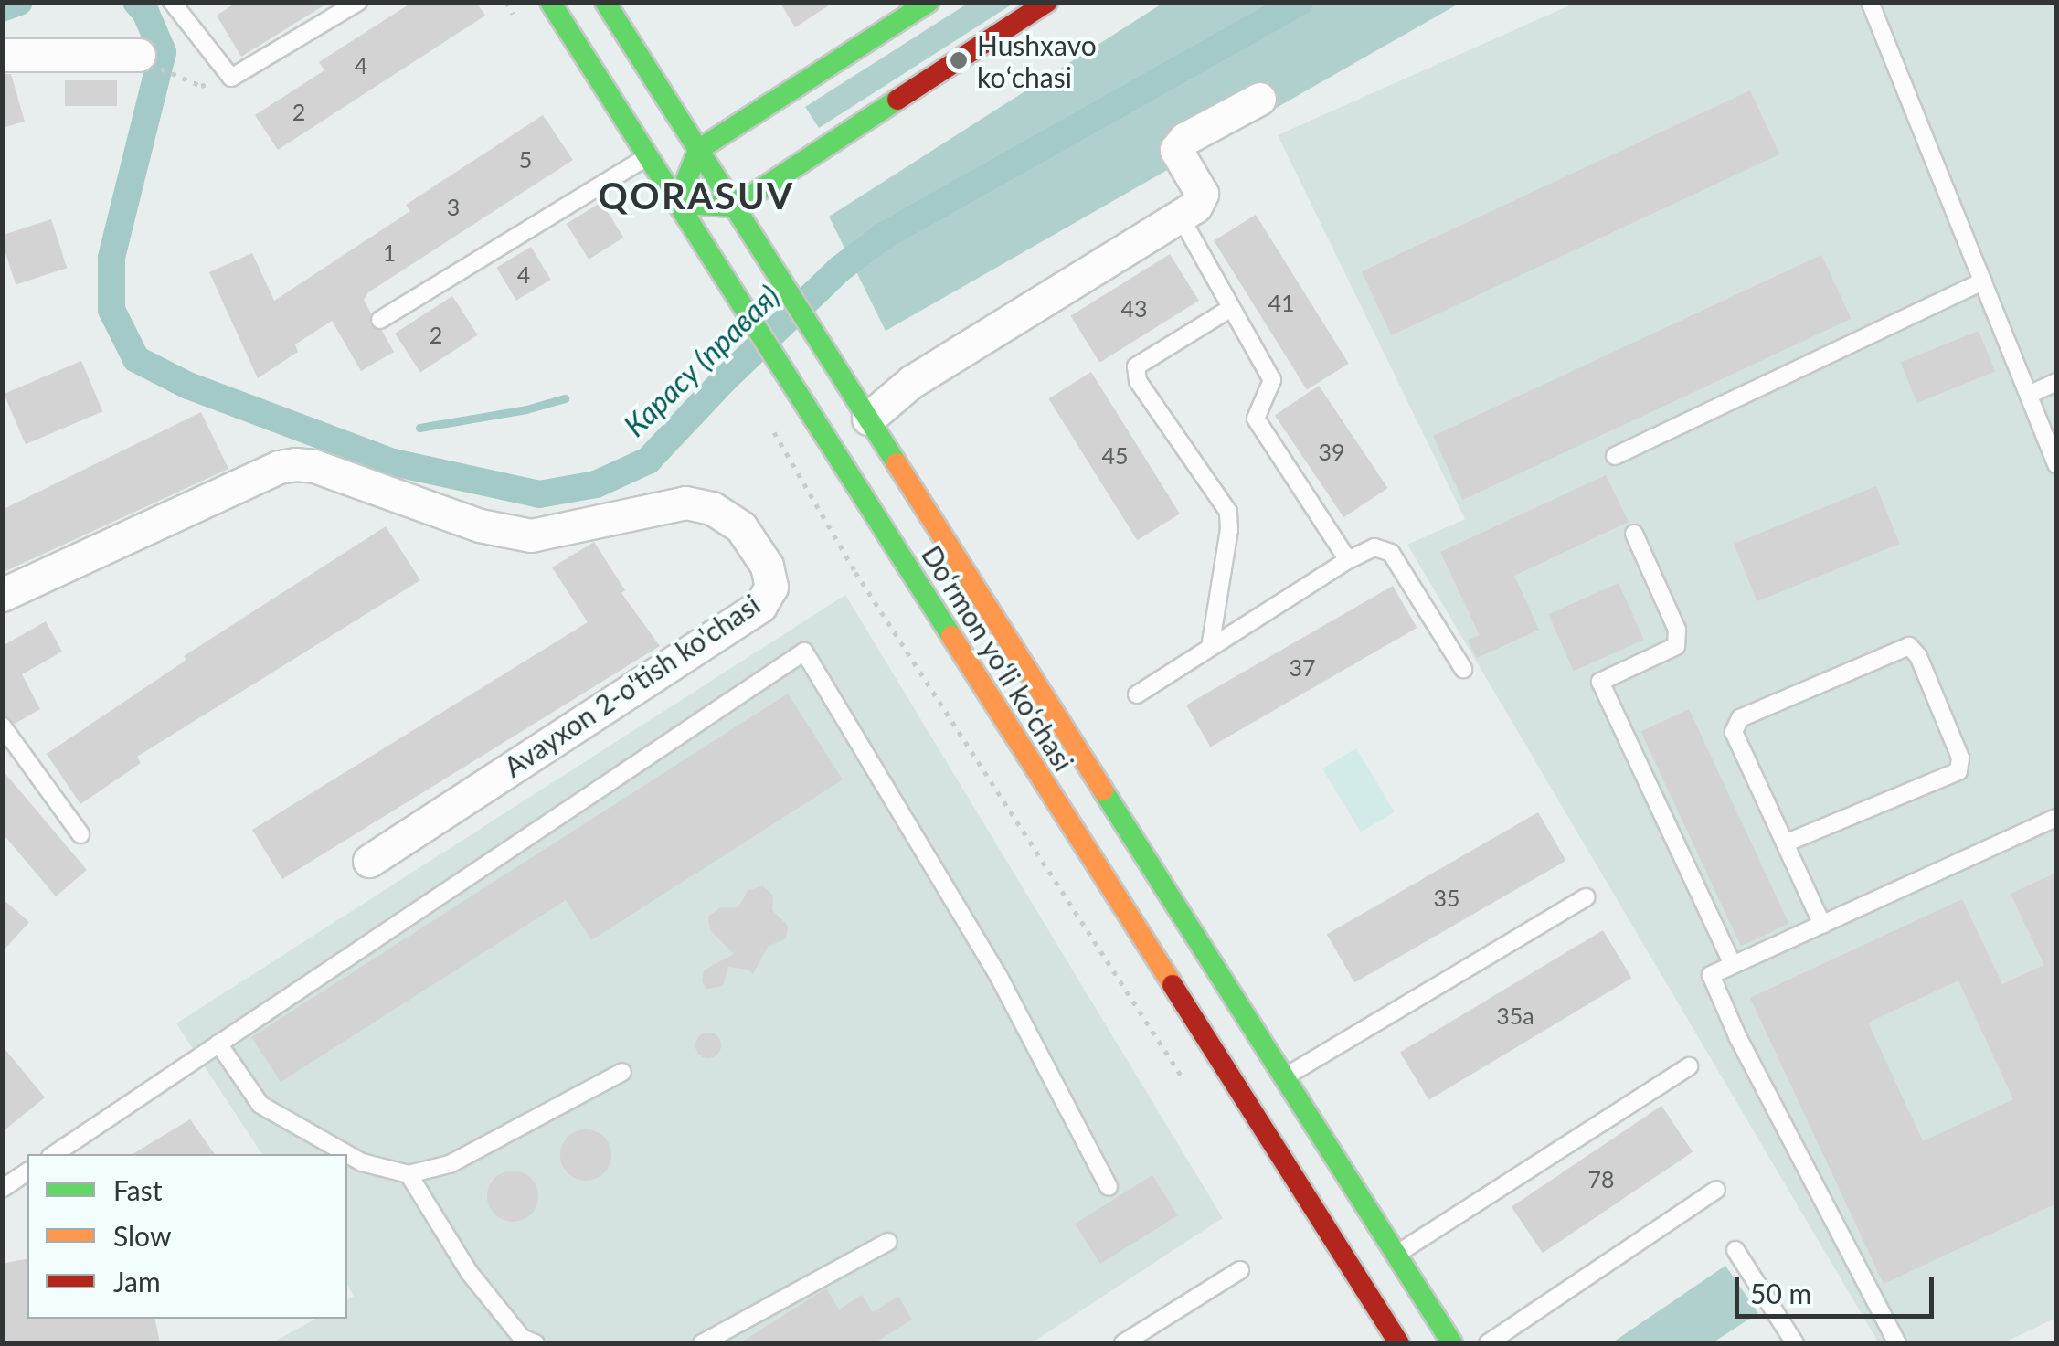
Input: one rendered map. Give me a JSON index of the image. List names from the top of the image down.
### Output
{
  "streets": {
    "main road": ["Do‘rmon yo‘li ko‘chasi"],
    "street": ["Avayxon 2-o'tish ko'chasi"]
  },
  "districts": ["QORASUV"],
  "water": ["Карасу (правая)"],
  "places": ["Hushxavo koʻchasi"],
  "house_numbers": [
    "4",
    "2",
    "5",
    "3",
    "1",
    "4",
    "41",
    "43",
    "2",
    "39",
    "45",
    "37",
    "35",
    "35а",
    "78"
  ],
  "legend": ["Fast", "Slow", "Jam"],
  "scale_bar": "50 m"
}
